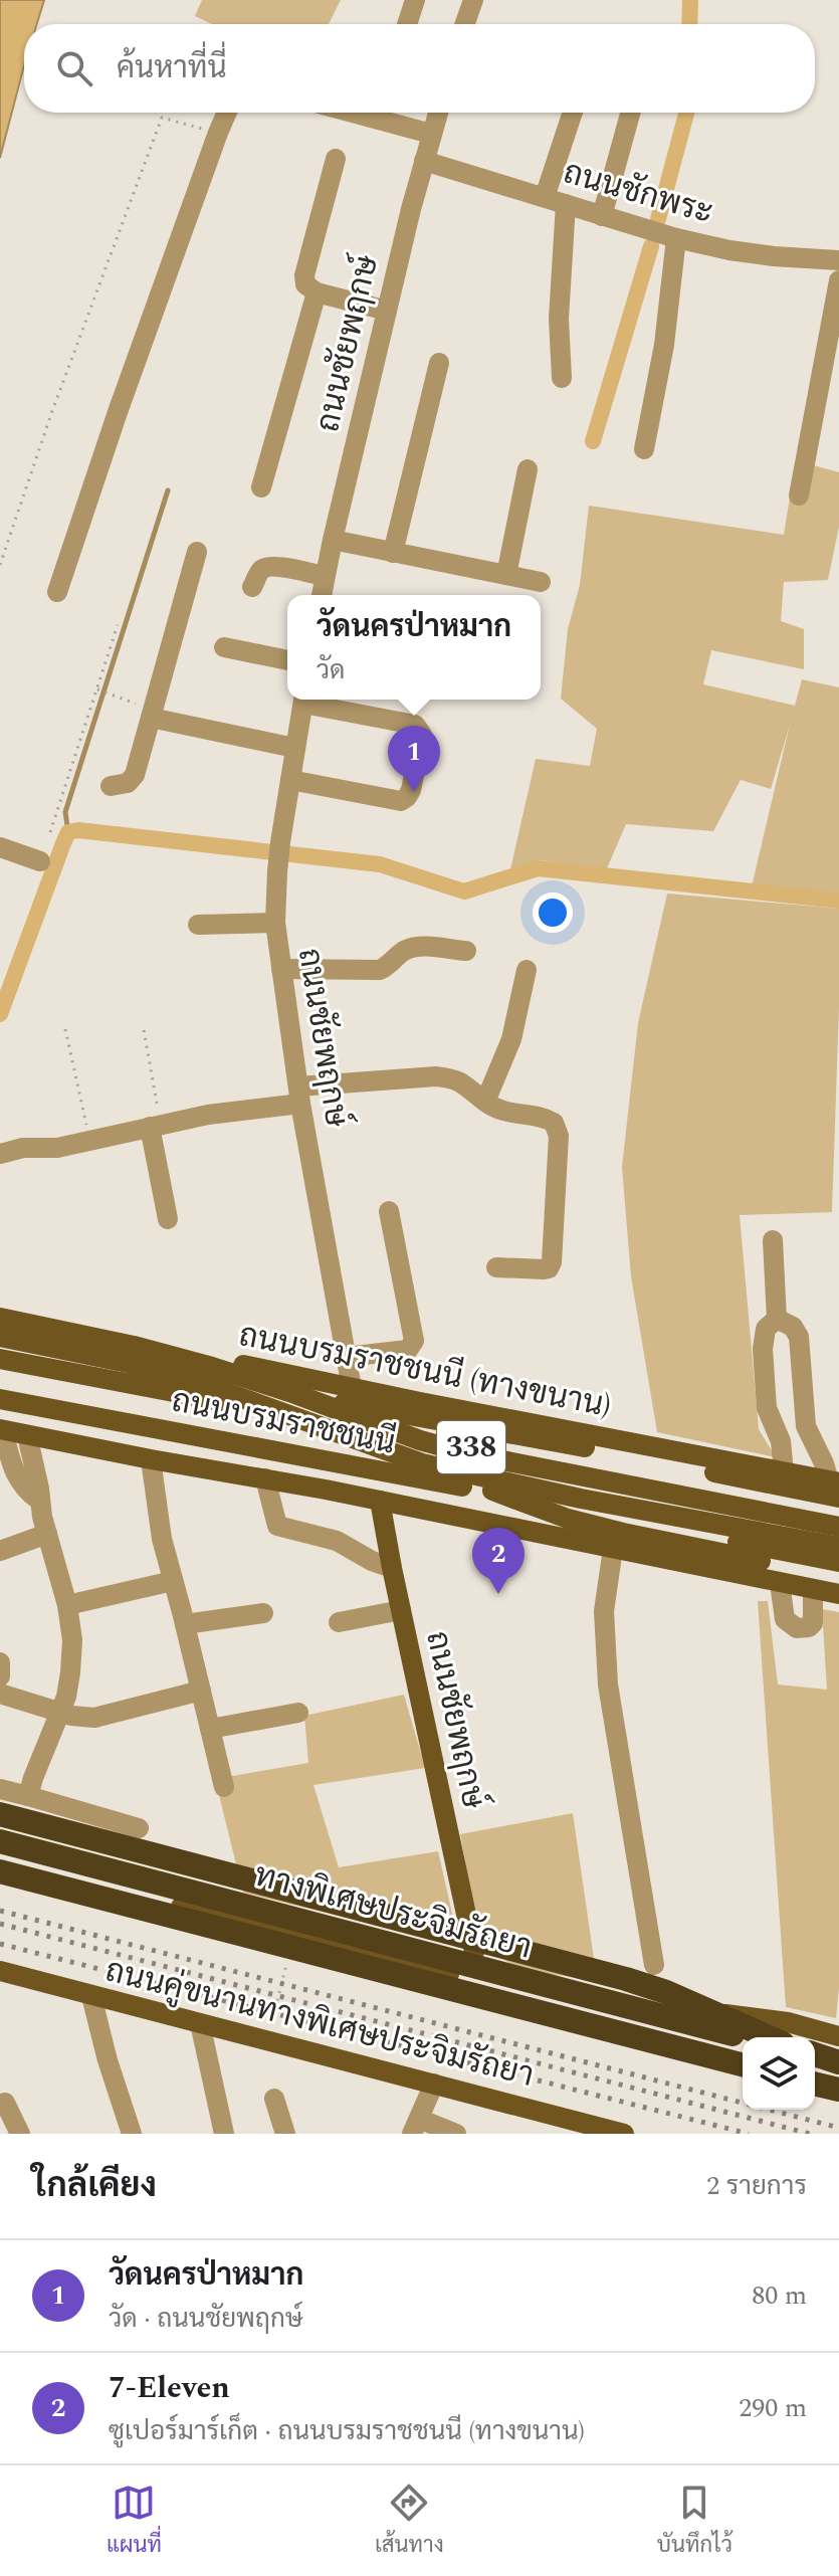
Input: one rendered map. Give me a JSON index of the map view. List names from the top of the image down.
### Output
{
  "streets": {
    "highway": ["ทางพิเศษประจิมรัถยา"],
    "main road": [
      "ถนนชัยพฤกษ์",
      "ถนนบรมราชชนนี (ทางขนาน)",
      "ถนนบรมราชชนนี",
      "338",
      "ถนนคู่ขนานทางพิเศษประจิมรัถยา"
    ],
    "street": ["ถนนชักพระ"]
  },
  "crossings": [
    ["ถนนชักพระ", "ถนนชัยพฤกษ์"],
    ["ถนนชัยพฤกษ์", "ถนนบรมราชชนนี (ทางขนาน)"],
    ["ถนนชัยพฤกษ์", "338"]
  ],
  "page": {
    "search": "ค้นหาที่นี่",
    "popup": ["วัดนครป่าหมาก", "วัด"],
    "pins": ["1", "2"],
    "heading": ["ใกล้เคียง", "2 รายการ"],
    "list": [
      {
        "mark": "1",
        "name": "วัดนครป่าหมาก",
        "note": "วัด · ถนนชัยพฤกษ์",
        "value": "80 m"
      },
      {
        "mark": "2",
        "name": "7-Eleven",
        "note": "ซูเปอร์มาร์เก็ต · ถนนบรมราชชนนี (ทางขนาน)",
        "value": "290 m"
      }
    ],
    "nav": ["แผนที่", "เส้นทาง", "บันทึกไว้"]
  }
}
